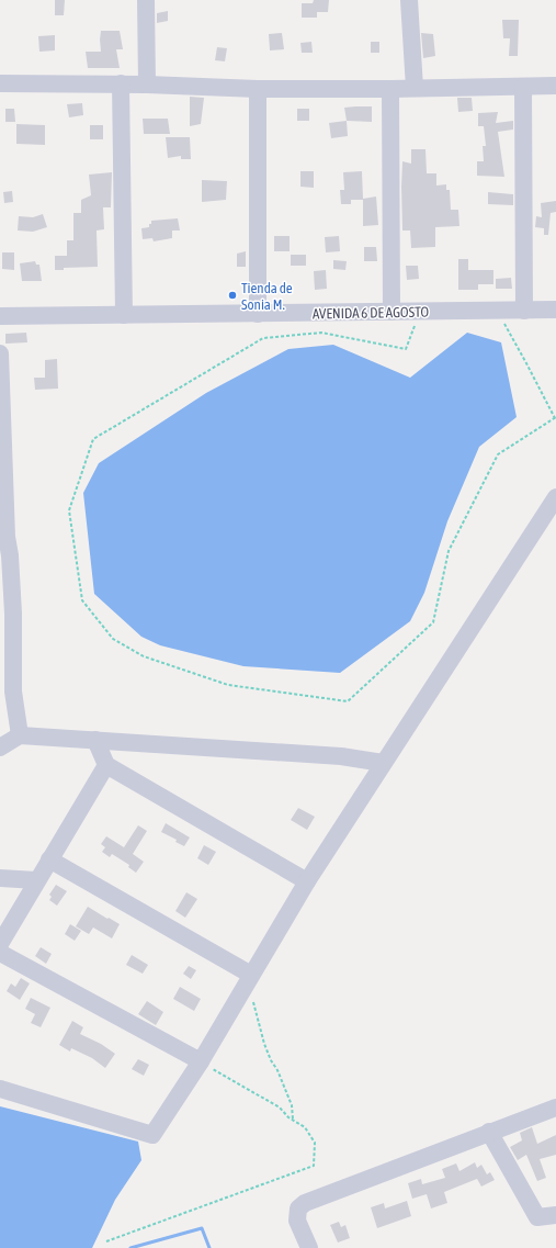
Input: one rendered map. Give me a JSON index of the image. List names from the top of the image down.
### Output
{
  "streets": {
    "street": ["AVENIDA 6 DE AGOSTO"]
  },
  "places": ["Tienda de Sonia M."]
}
